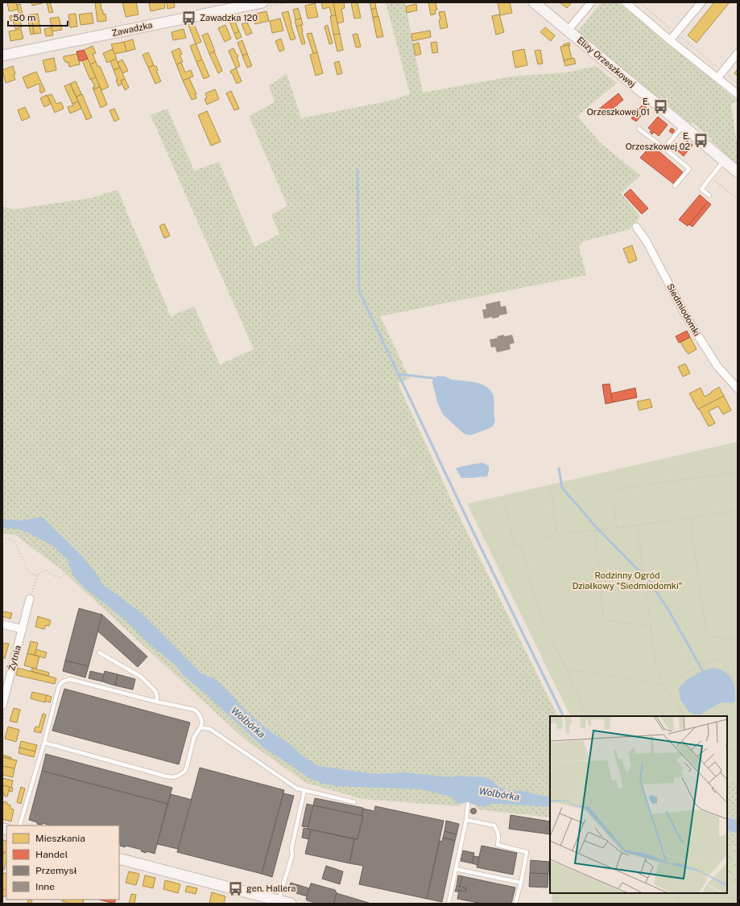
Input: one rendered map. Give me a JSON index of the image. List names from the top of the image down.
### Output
{
  "streets": {
    "street": [
      "Zawadzka",
      "Elizy Orzeszkowej",
      "Siedmiodomki",
      "Żytnia"
    ]
  },
  "water": ["Wolbórka"],
  "parks": ["Rodzinny Ogród Działkowy \"Siedmiodomki\""],
  "places": {
    "bus stop": [
      "Zawadzka 120",
      "E. Orzeszkowej 01",
      "E. Orzeszkowej 02",
      "gen. Hallera"
    ]
  },
  "legend": [
    "Mieszkania",
    "Handel",
    "Przemysł",
    "Inne"
  ],
  "scale_bar": "50 m"
}
